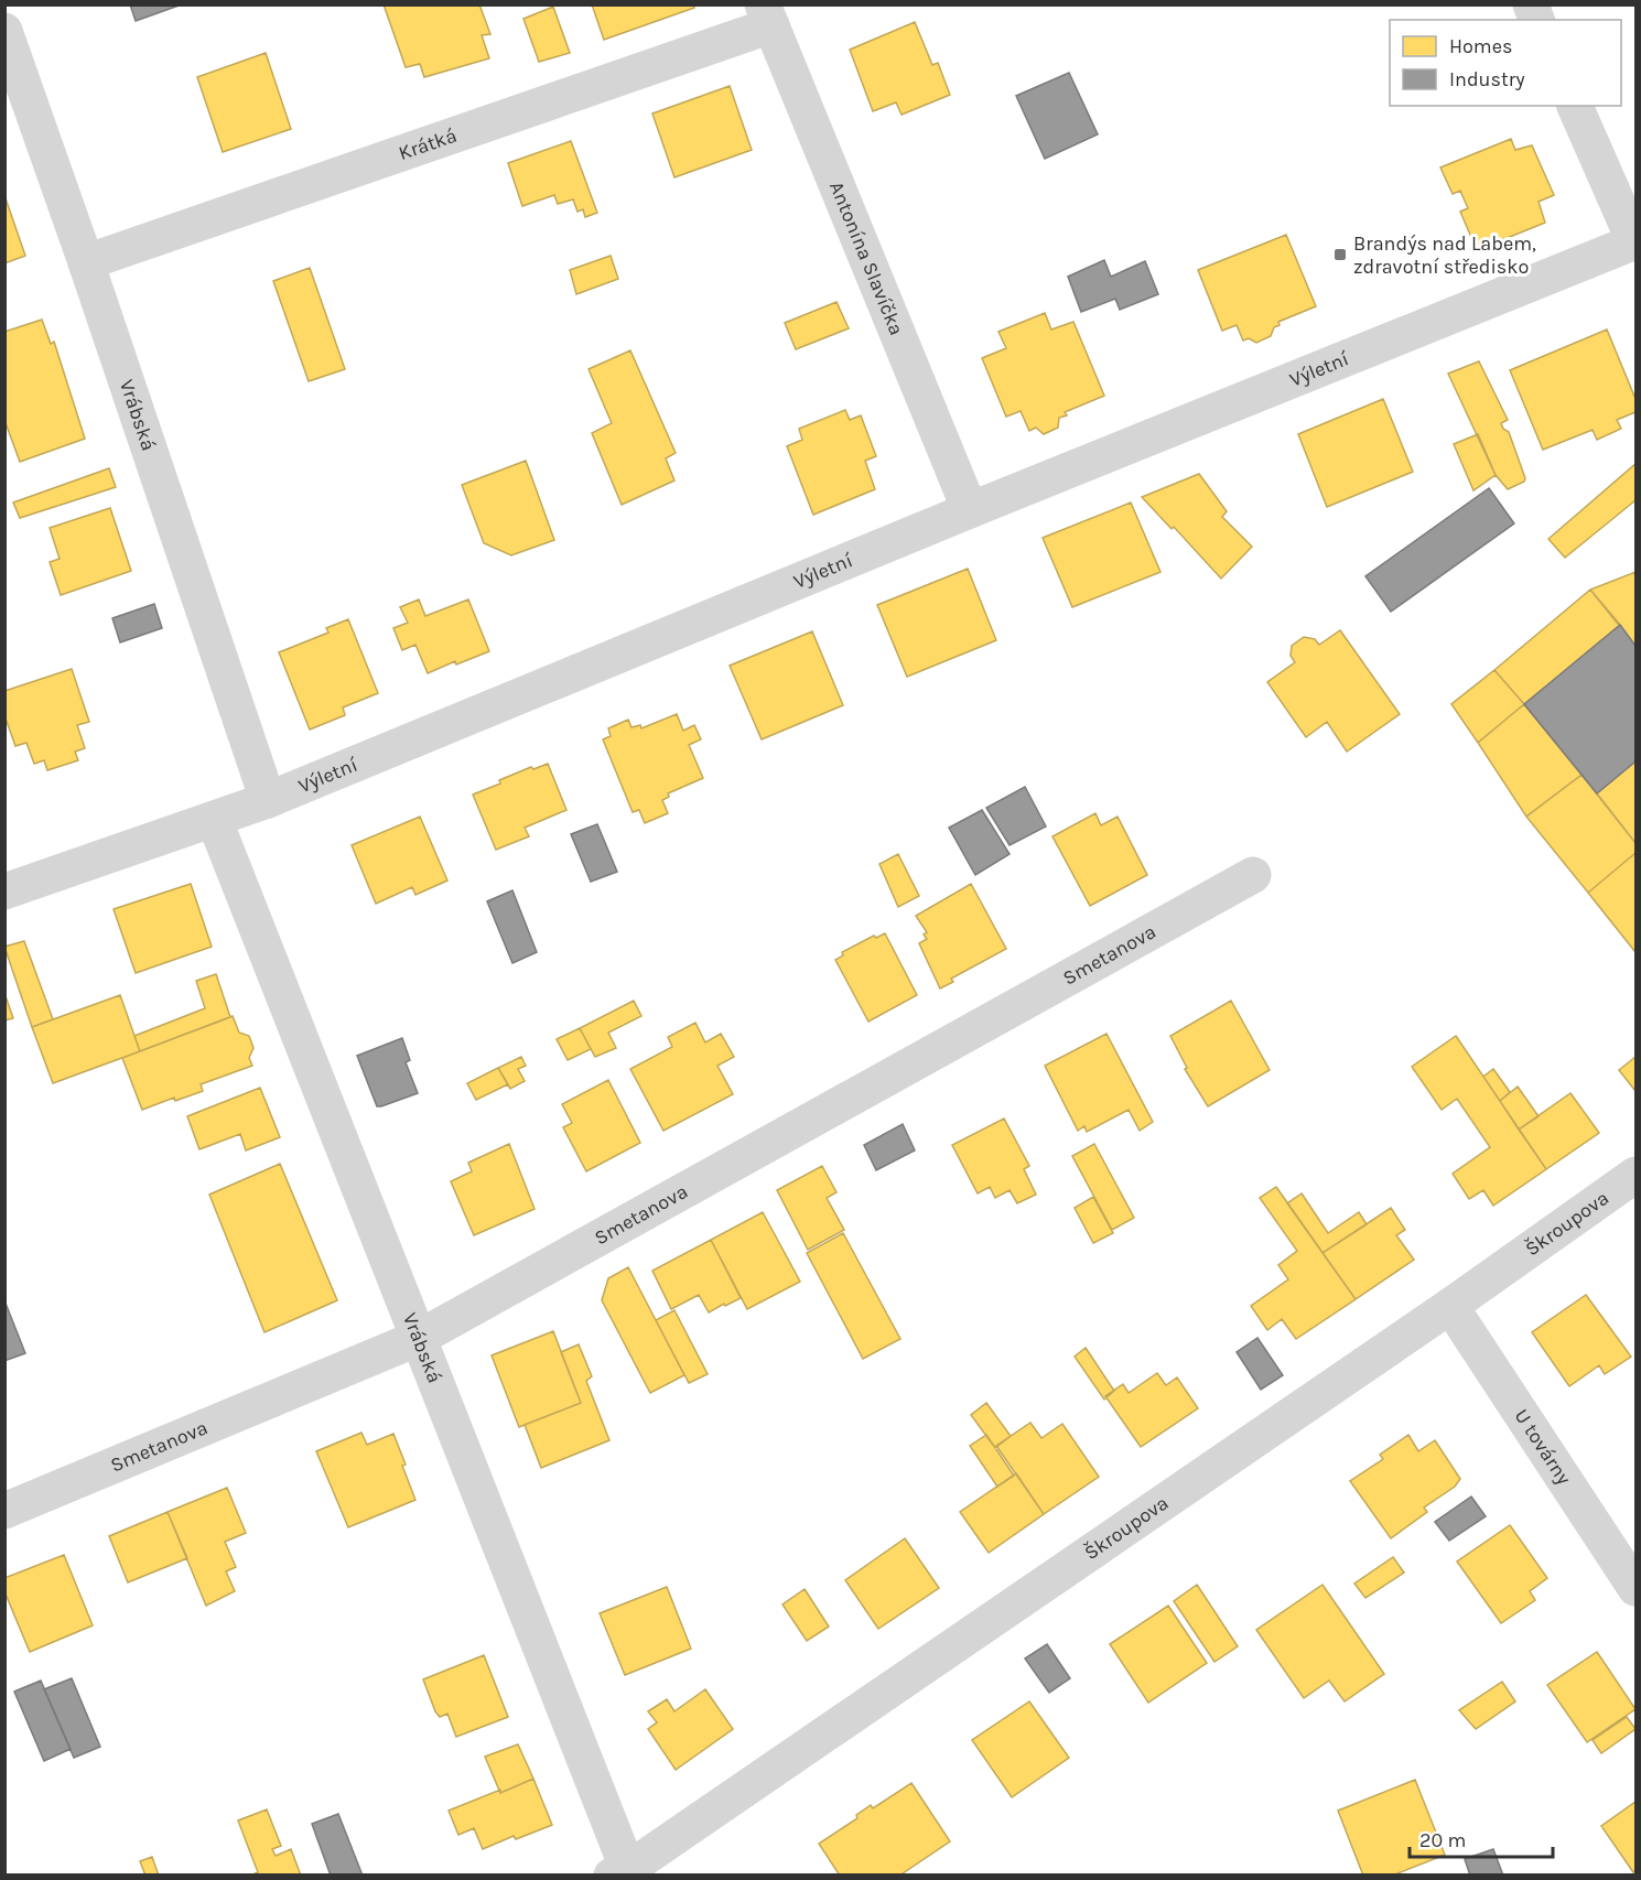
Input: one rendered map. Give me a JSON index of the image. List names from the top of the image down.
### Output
{
  "streets": {
    "street": [
      "Krátká",
      "Antonína Slavíčka",
      "Výletní",
      "Vrábská",
      "Smetanova",
      "Škroupova",
      "U továrny"
    ]
  },
  "crossings": [
    ["Krátká", "Antonína Slavíčka"],
    ["Krátká", "Vrábská"],
    ["Antonína Slavíčka", "Výletní"],
    ["Výletní", "Vrábská"],
    ["Vrábská", "Smetanova"],
    ["Vrábská", "Škroupova"],
    ["Škroupova", "U továrny"]
  ],
  "places": {
    "transit": ["Brandýs nad Labem, zdravotní středisko"]
  },
  "legend": ["Homes", "Industry"],
  "scale_bar": "20 m"
}
